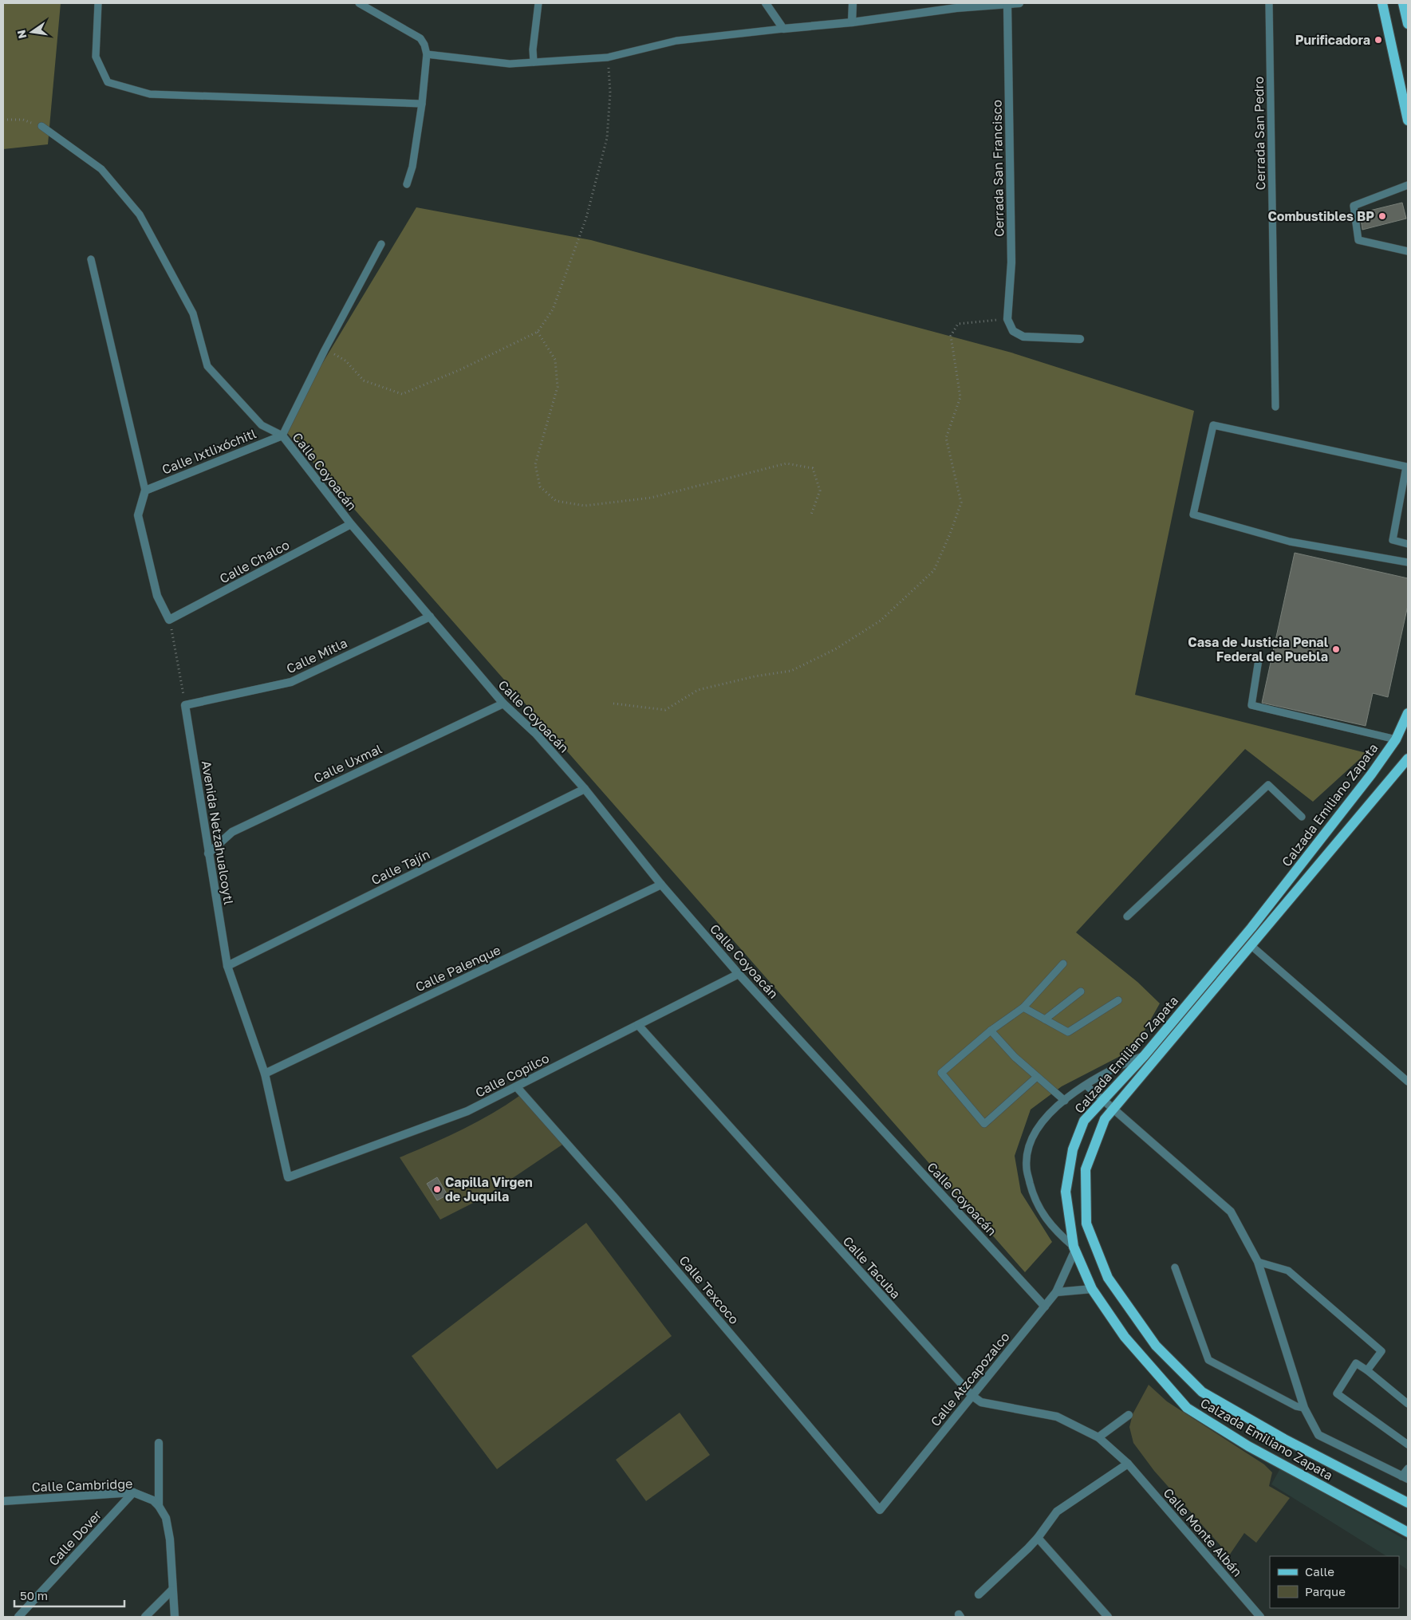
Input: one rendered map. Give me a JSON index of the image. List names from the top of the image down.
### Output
{
  "streets": {
    "main road": ["Calzada Emiliano Zapata"],
    "street": [
      "Cerrada San Francisco",
      "Calle Ixtlixóchitl",
      "Calle Coyoacán",
      "Calle Chalco",
      "Calle Mitla",
      "Calle Uxmal",
      "Avenida Netzahualcoytl",
      "Calle Tajín",
      "Calle Palenque",
      "Calle Copilco",
      "Calle Tacuba",
      "Calle Texcoco",
      "Calle Atzcapozalco",
      "Calle Cambridge",
      "Calle Monte Albán",
      "Calle Dover"
    ],
    "lane": ["Cerrada San Pedro"]
  },
  "crossings": [
    ["Calle Ixtlixóchitl", "Calle Coyoacán"],
    ["Calle Coyoacán", "Calle Chalco"],
    ["Calle Coyoacán", "Calle Mitla"],
    ["Calle Coyoacán", "Calle Uxmal"],
    ["Calle Coyoacán", "Calle Tajín"],
    ["Calle Coyoacán", "Calle Palenque"],
    ["Calle Coyoacán", "Calle Copilco"],
    ["Calle Coyoacán", "Calle Atzcapozalco"],
    ["Calle Mitla", "Avenida Netzahualcoytl"],
    ["Calle Uxmal", "Avenida Netzahualcoytl"],
    ["Calzada Emiliano Zapata", "Calle Atzcapozalco"],
    ["Avenida Netzahualcoytl", "Calle Tajín"],
    ["Avenida Netzahualcoytl", "Calle Palenque"],
    ["Avenida Netzahualcoytl", "Calle Copilco"],
    ["Calle Copilco", "Calle Tacuba"],
    ["Calle Copilco", "Calle Texcoco"],
    ["Calle Tacuba", "Calle Atzcapozalco"],
    ["Calle Tacuba", "Calle Monte Albán"],
    ["Calle Texcoco", "Calle Atzcapozalco"],
    ["Calle Cambridge", "Calle Dover"]
  ],
  "places": [
    "Purificadora",
    "Combustibles BP",
    "Casa de Justicia Penal Federal de Puebla",
    "Capilla Virgen de Juquila"
  ],
  "legend": ["Calle", "Parque"],
  "scale_bar": "50 m",
  "north": "left"
}
